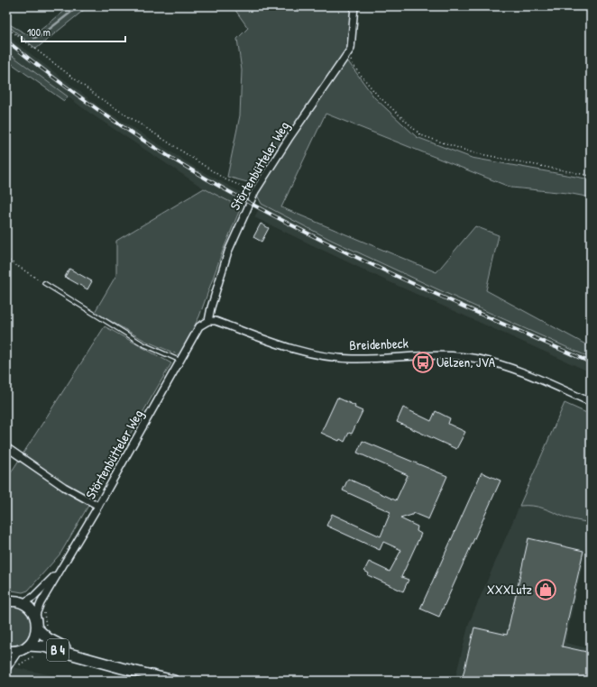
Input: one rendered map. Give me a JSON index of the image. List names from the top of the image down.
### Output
{
  "streets": {
    "main road": ["B 4"],
    "street": ["Störtenbütteler Weg", "Breidenbeck"]
  },
  "crossings": [
    ["Störtenbütteler Weg", "Breidenbeck"]
  ],
  "places": {
    "bus stop": ["Uelzen, JVA"],
    "shop": ["XXXLutz"]
  },
  "scale_bar": "100 m"
}
